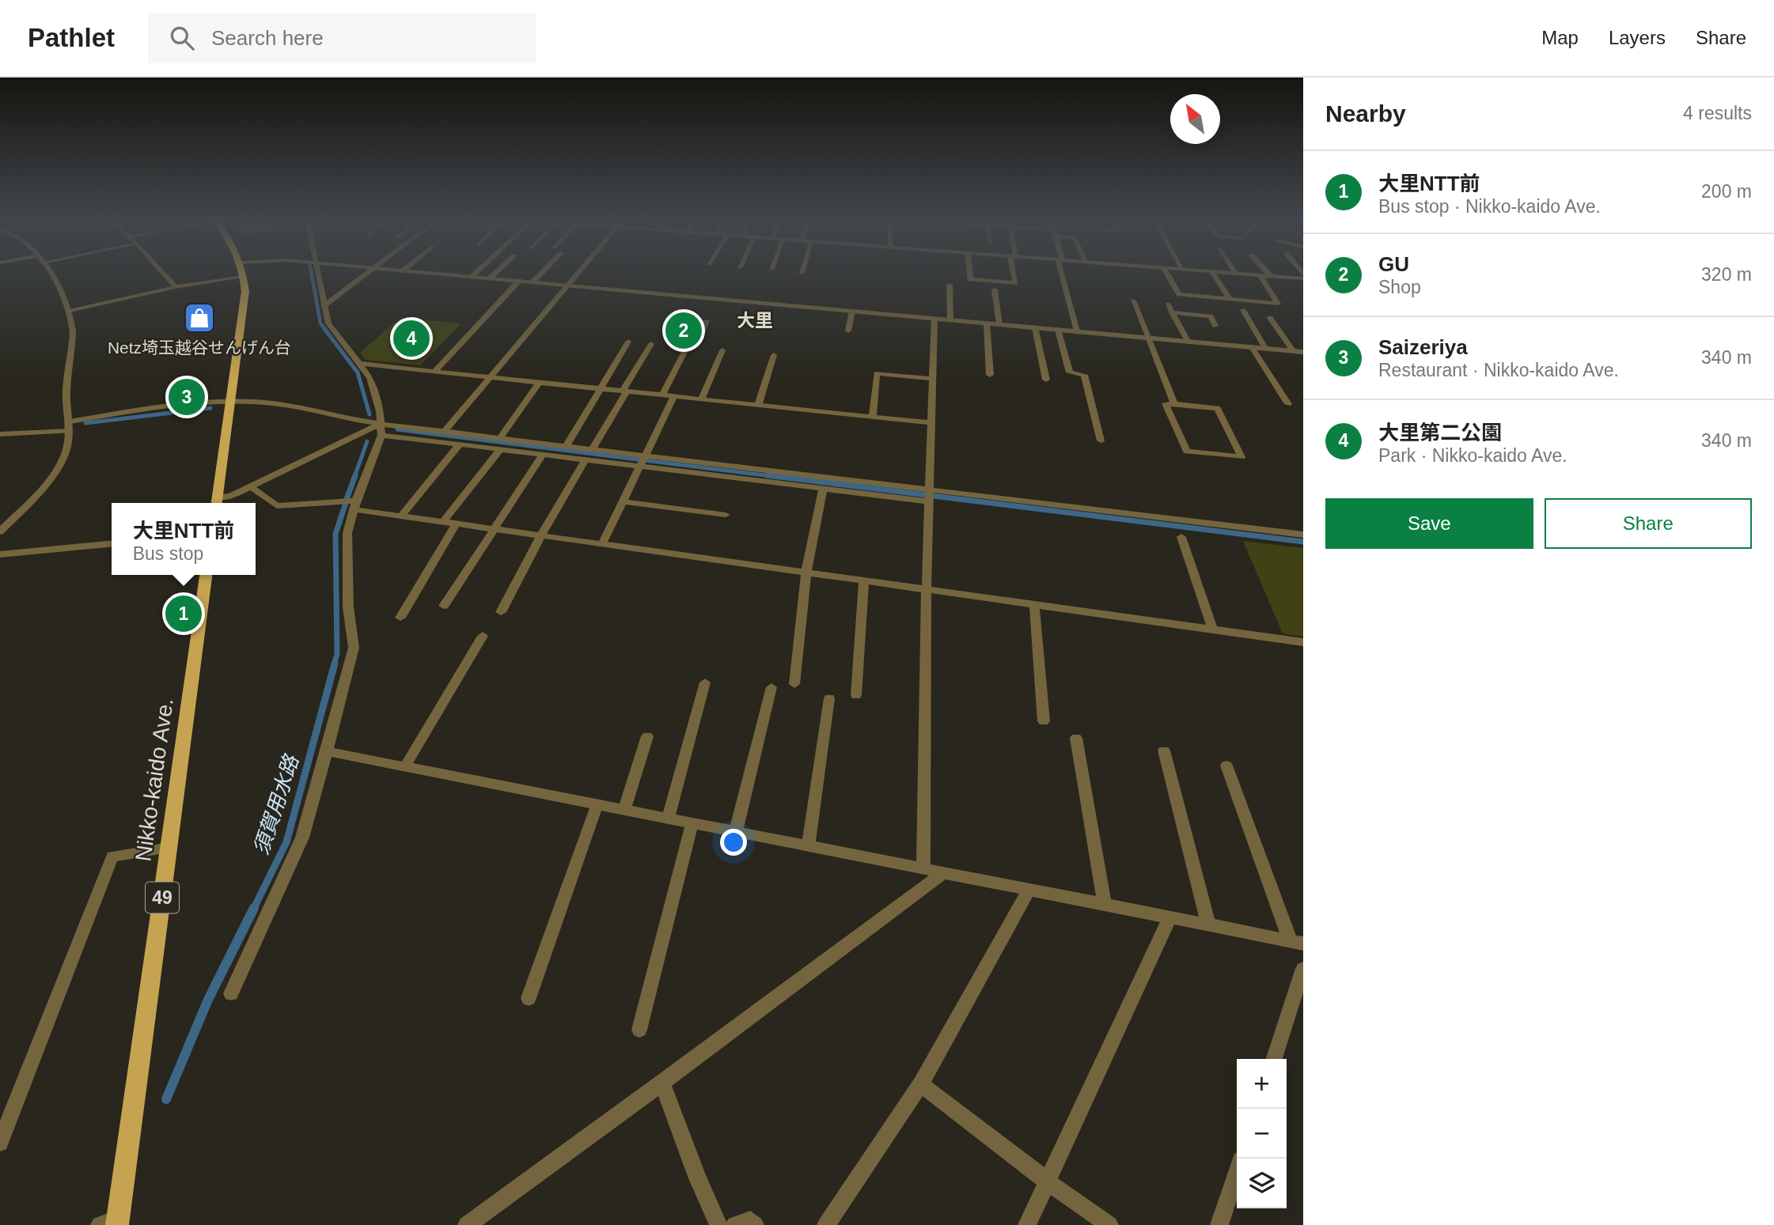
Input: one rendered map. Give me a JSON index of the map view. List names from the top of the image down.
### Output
{
  "streets": {
    "main road": ["Nikko-kaido Ave.", "49"]
  },
  "districts": ["大里"],
  "water": ["須賀用水路"],
  "places": {
    "shop": ["Netz埼玉越谷せんげん台"]
  },
  "north": "top left",
  "page": {
    "header": "Pathlet",
    "search": "Search here",
    "nav": ["Map", "Layers", "Share"],
    "heading": ["Nearby", "4 results"],
    "list": [
      {
        "mark": "1",
        "name": "大里NTT前",
        "note": "Bus stop · Nikko-kaido Ave.",
        "value": "200 m"
      },
      {
        "mark": "2",
        "name": "GU",
        "note": "Shop",
        "value": "320 m"
      },
      {
        "mark": "3",
        "name": "Saizeriya",
        "note": "Restaurant · Nikko-kaido Ave.",
        "value": "340 m"
      },
      {
        "mark": "4",
        "name": "大里第二公園",
        "note": "Park · Nikko-kaido Ave.",
        "value": "340 m"
      }
    ],
    "pins": [
      "2",
      "4",
      "3",
      "1"
    ],
    "buttons": ["Save", "Share"],
    "popup": ["大里NTT前", "Bus stop"],
    "map_buttons": ["+", "−"]
  }
}
